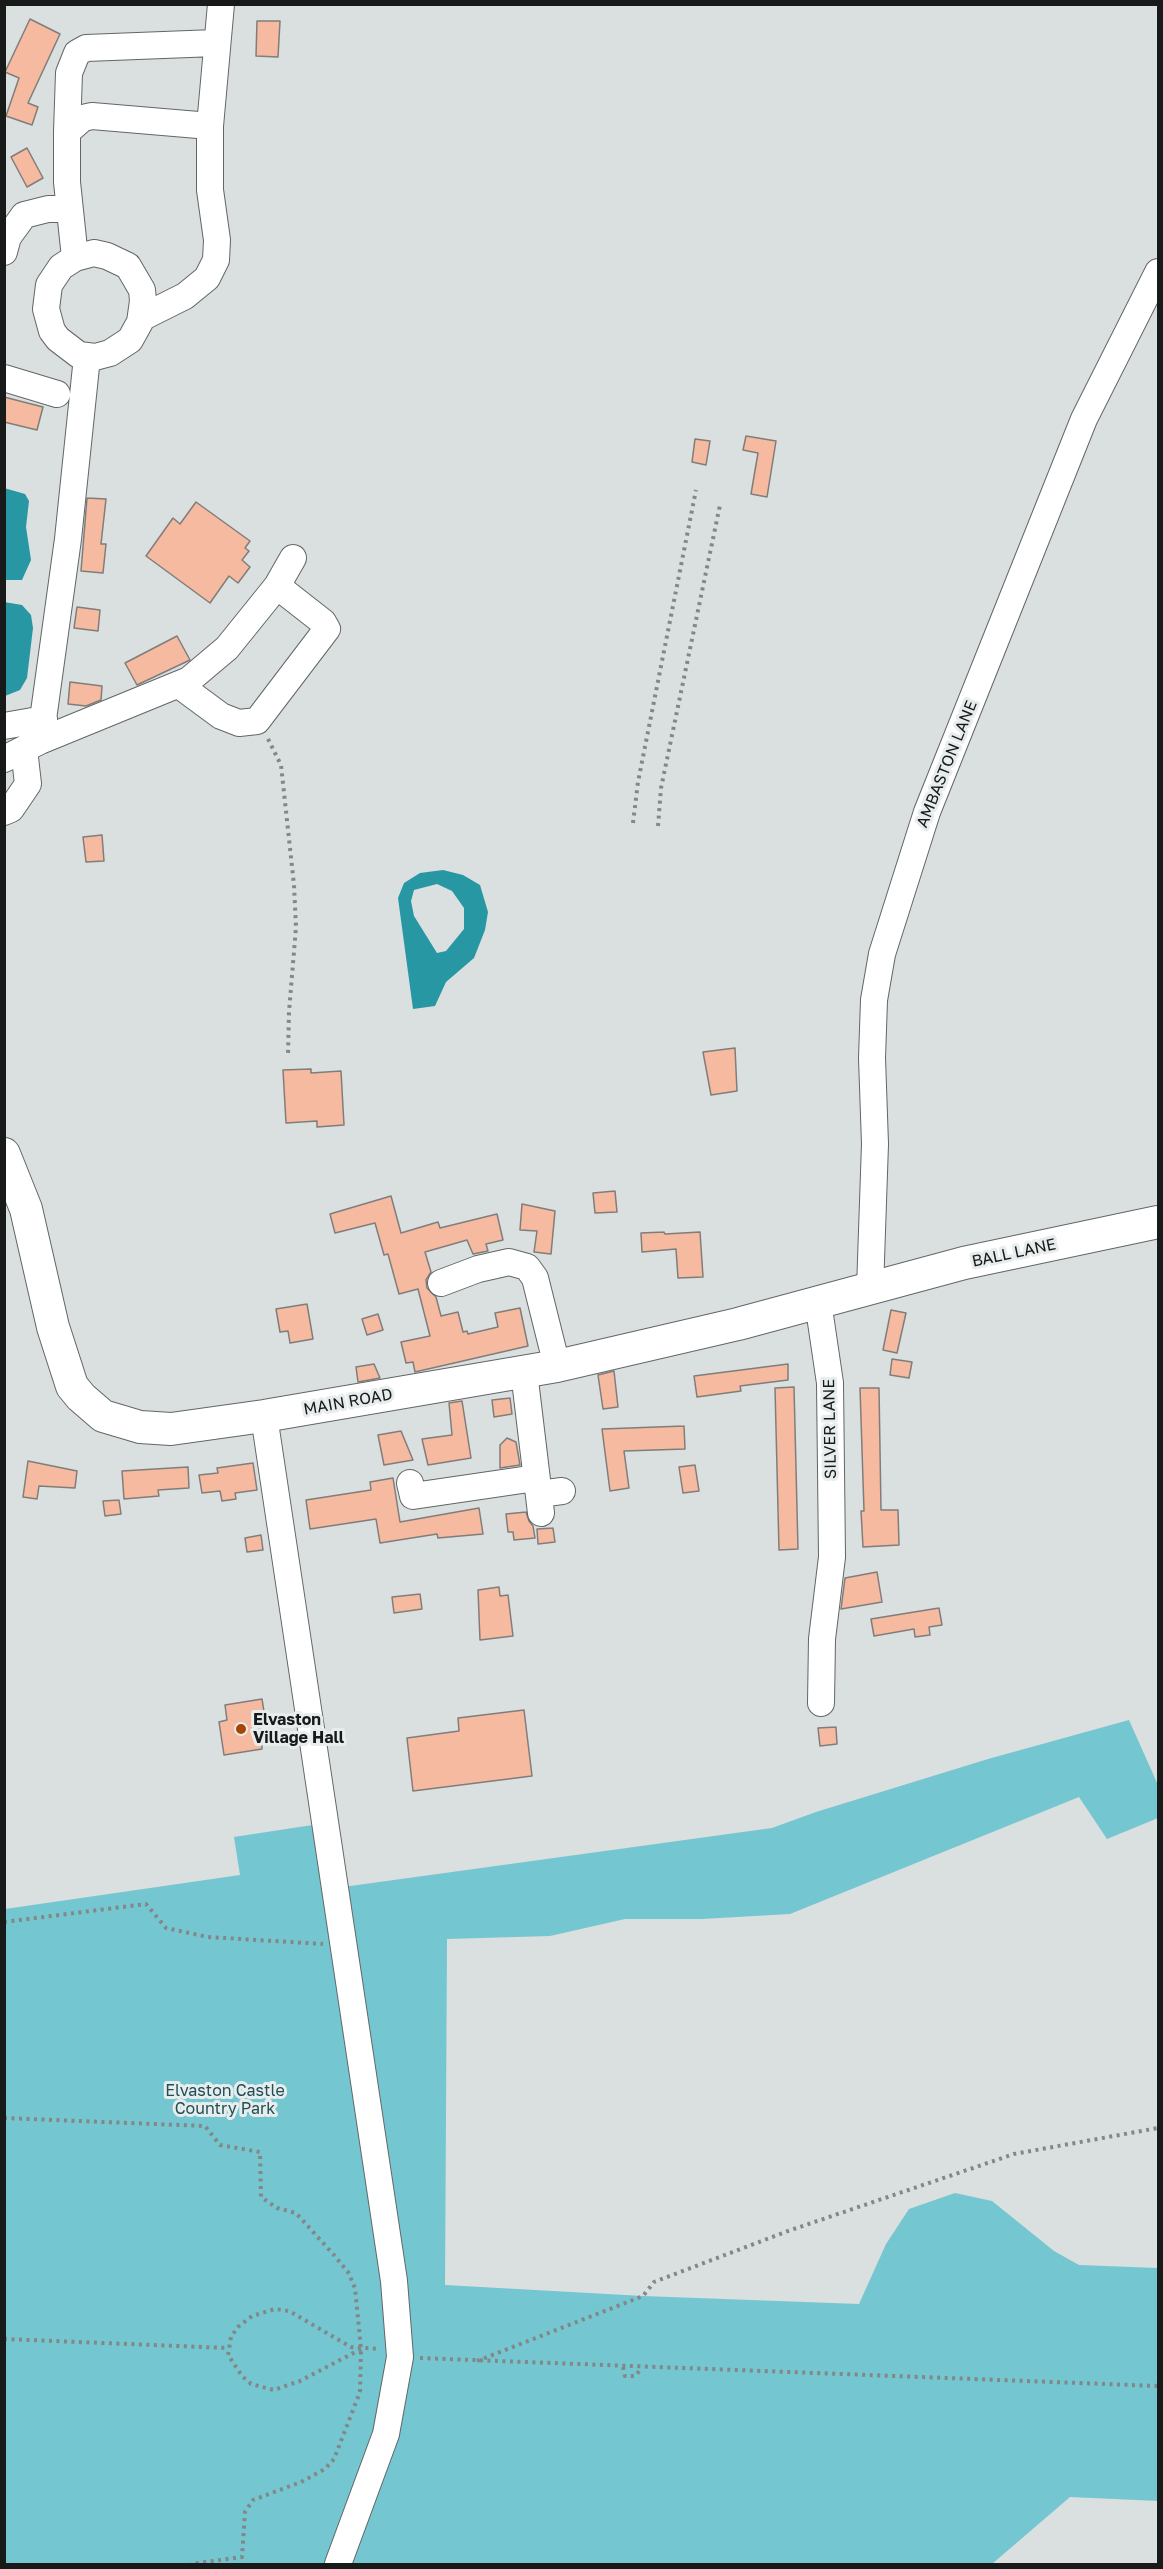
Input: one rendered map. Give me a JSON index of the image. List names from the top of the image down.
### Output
{
  "streets": {
    "main road": ["BALL LANE", "MAIN ROAD"],
    "street": ["AMBASTON LANE", "SILVER LANE"]
  },
  "crossings": [
    ["AMBASTON LANE", "BALL LANE"],
    ["AMBASTON LANE", "MAIN ROAD"],
    ["BALL LANE", "MAIN ROAD"],
    ["MAIN ROAD", "SILVER LANE"]
  ],
  "parks": ["Elvaston Castle Country Park"],
  "places": ["Elvaston Village Hall"]
}
